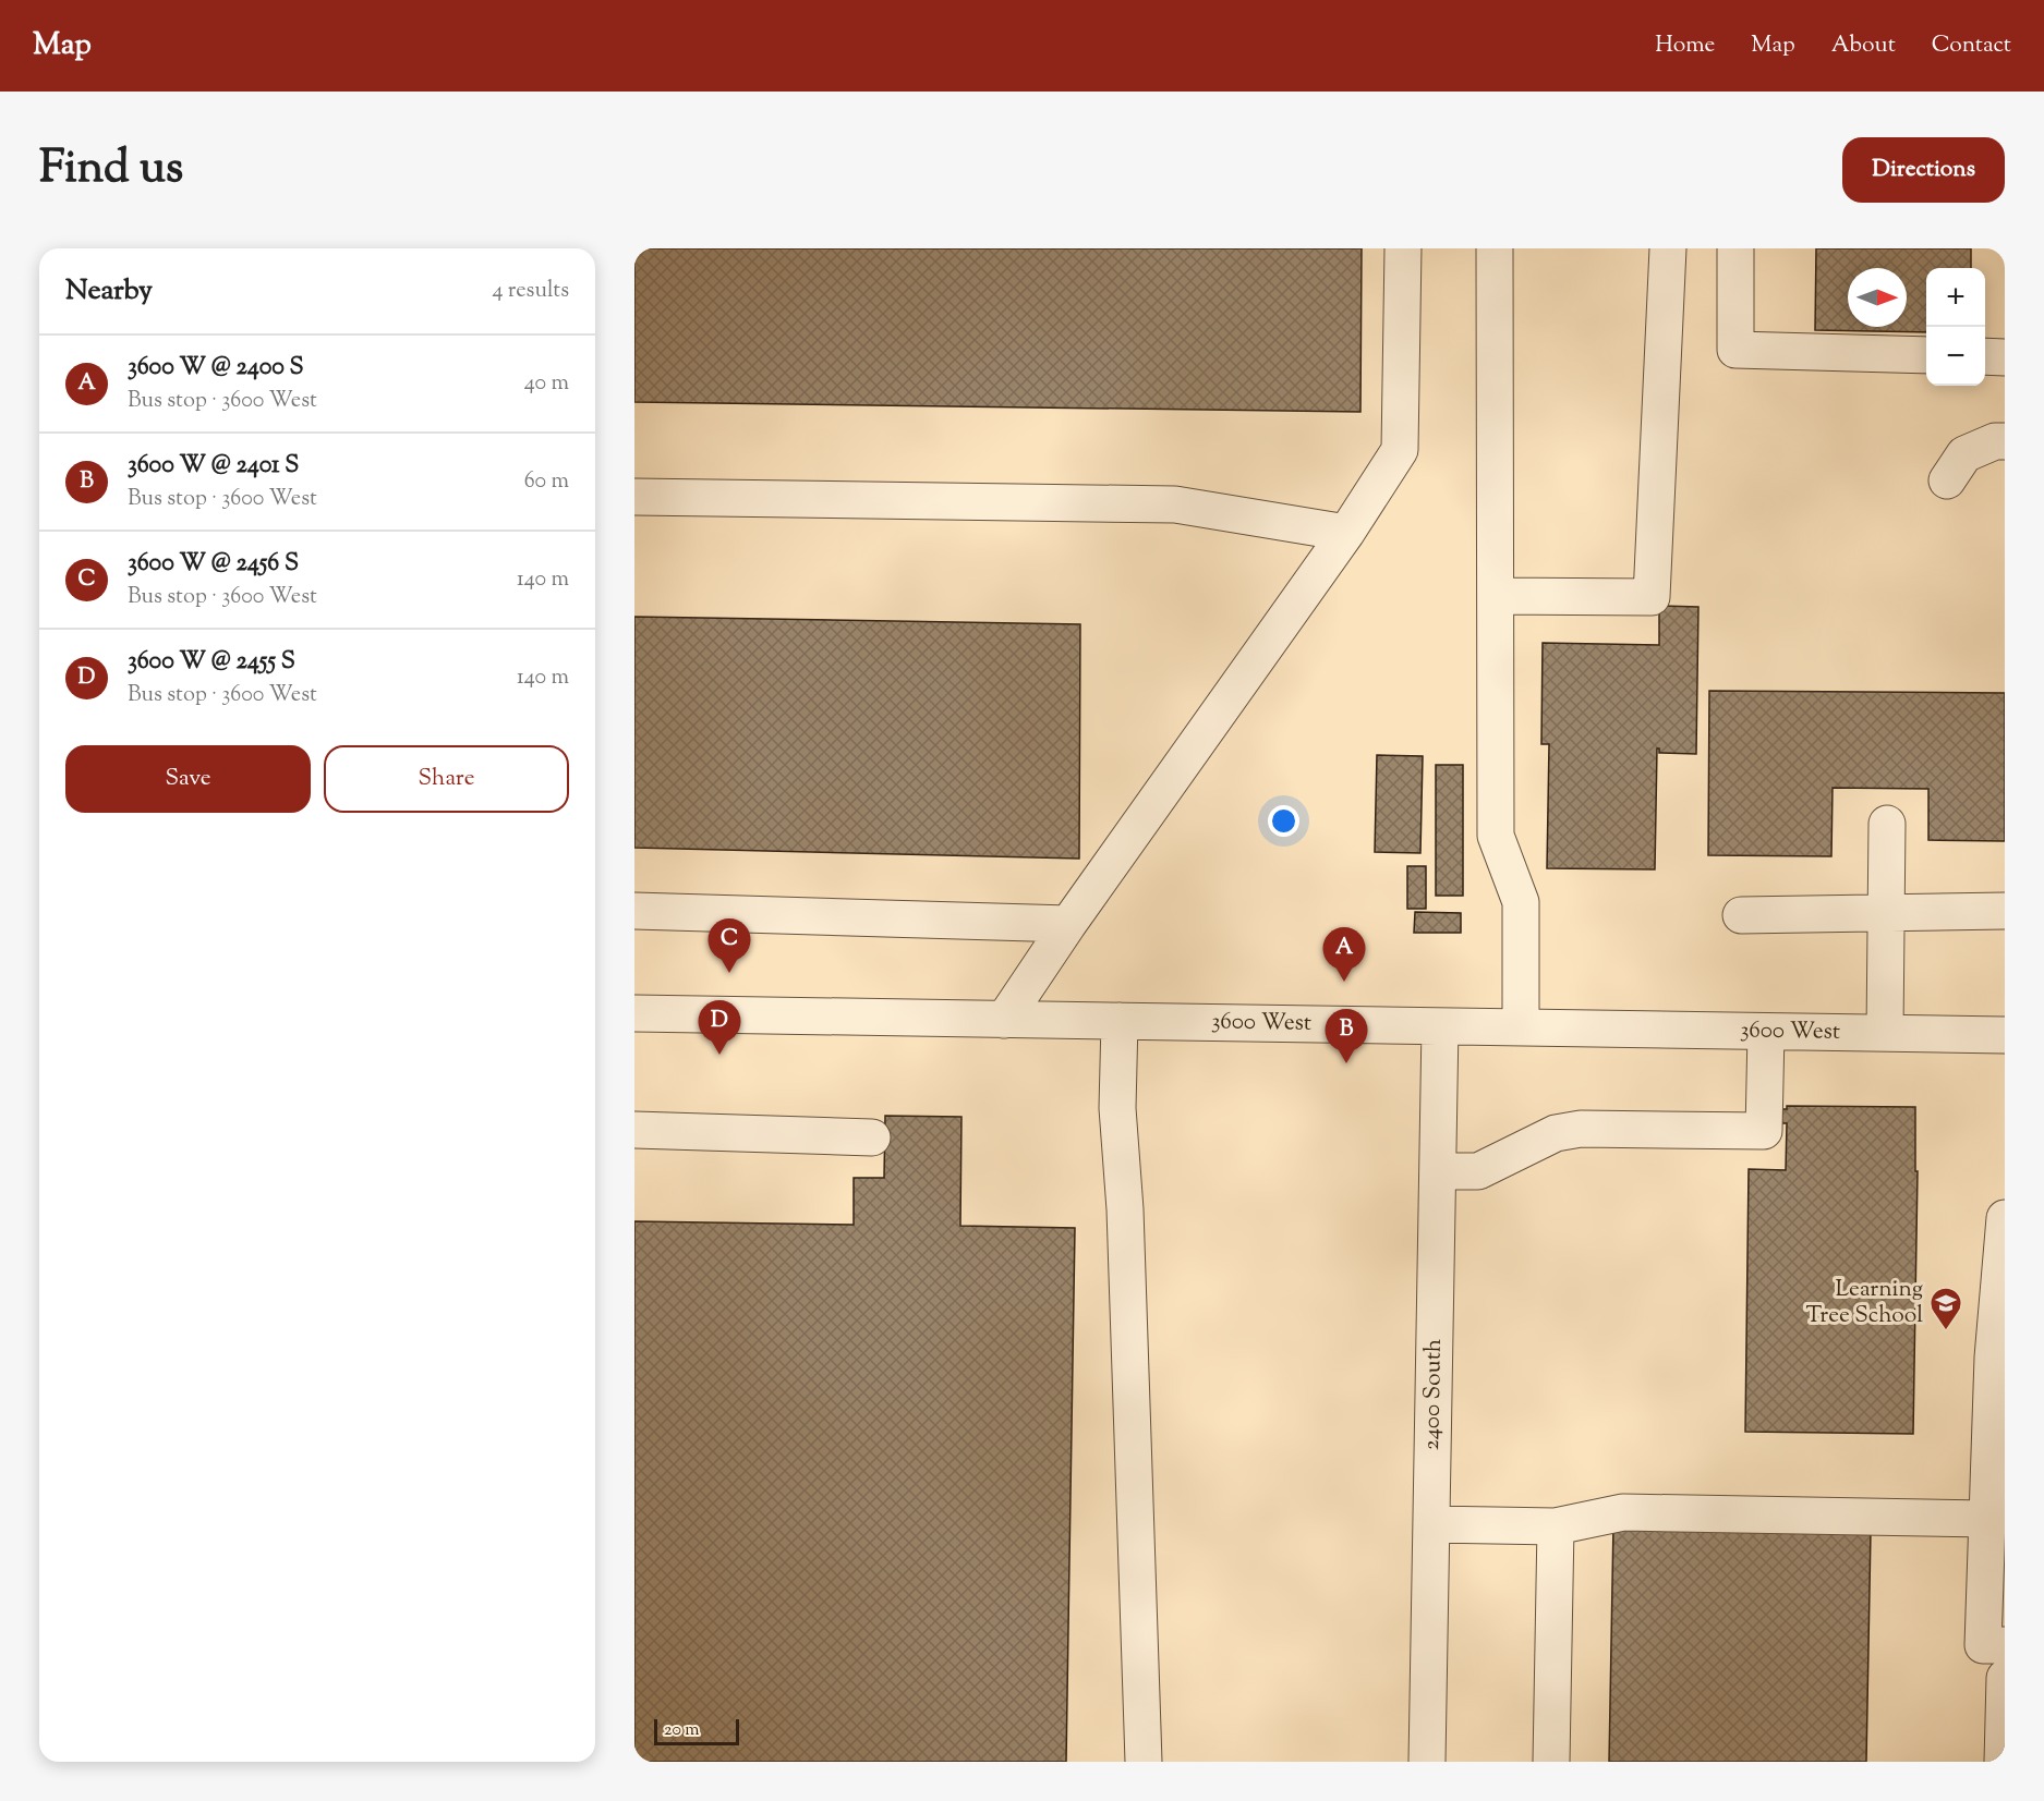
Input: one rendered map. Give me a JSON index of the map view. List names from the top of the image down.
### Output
{
  "streets": {
    "street": ["3600 West", "2400 South"]
  },
  "crossings": [
    ["3600 West", "2400 South"]
  ],
  "places": {
    "school or university": ["Learning Tree School"]
  },
  "scale_bar": "20 m",
  "north": "right",
  "page": {
    "header": "Map",
    "nav": [
      "Home",
      "Map",
      "About",
      "Contact"
    ],
    "title": "Find us",
    "buttons": [
      "Directions",
      ["Save", "Share"]
    ],
    "heading": ["Nearby", "4 results"],
    "map_buttons": ["+", "−"],
    "list": [
      {
        "mark": "A",
        "name": "3600 W @ 2400 S",
        "note": "Bus stop · 3600 West",
        "value": "40 m"
      },
      {
        "mark": "B",
        "name": "3600 W @ 2401 S",
        "note": "Bus stop · 3600 West",
        "value": "60 m"
      },
      {
        "mark": "C",
        "name": "3600 W @ 2456 S",
        "note": "Bus stop · 3600 West",
        "value": "140 m"
      },
      {
        "mark": "D",
        "name": "3600 W @ 2455 S",
        "note": "Bus stop · 3600 West",
        "value": "140 m"
      }
    ],
    "pins": [
      "C",
      "A",
      "D",
      "B"
    ],
    "scale": "20 m"
  }
}
